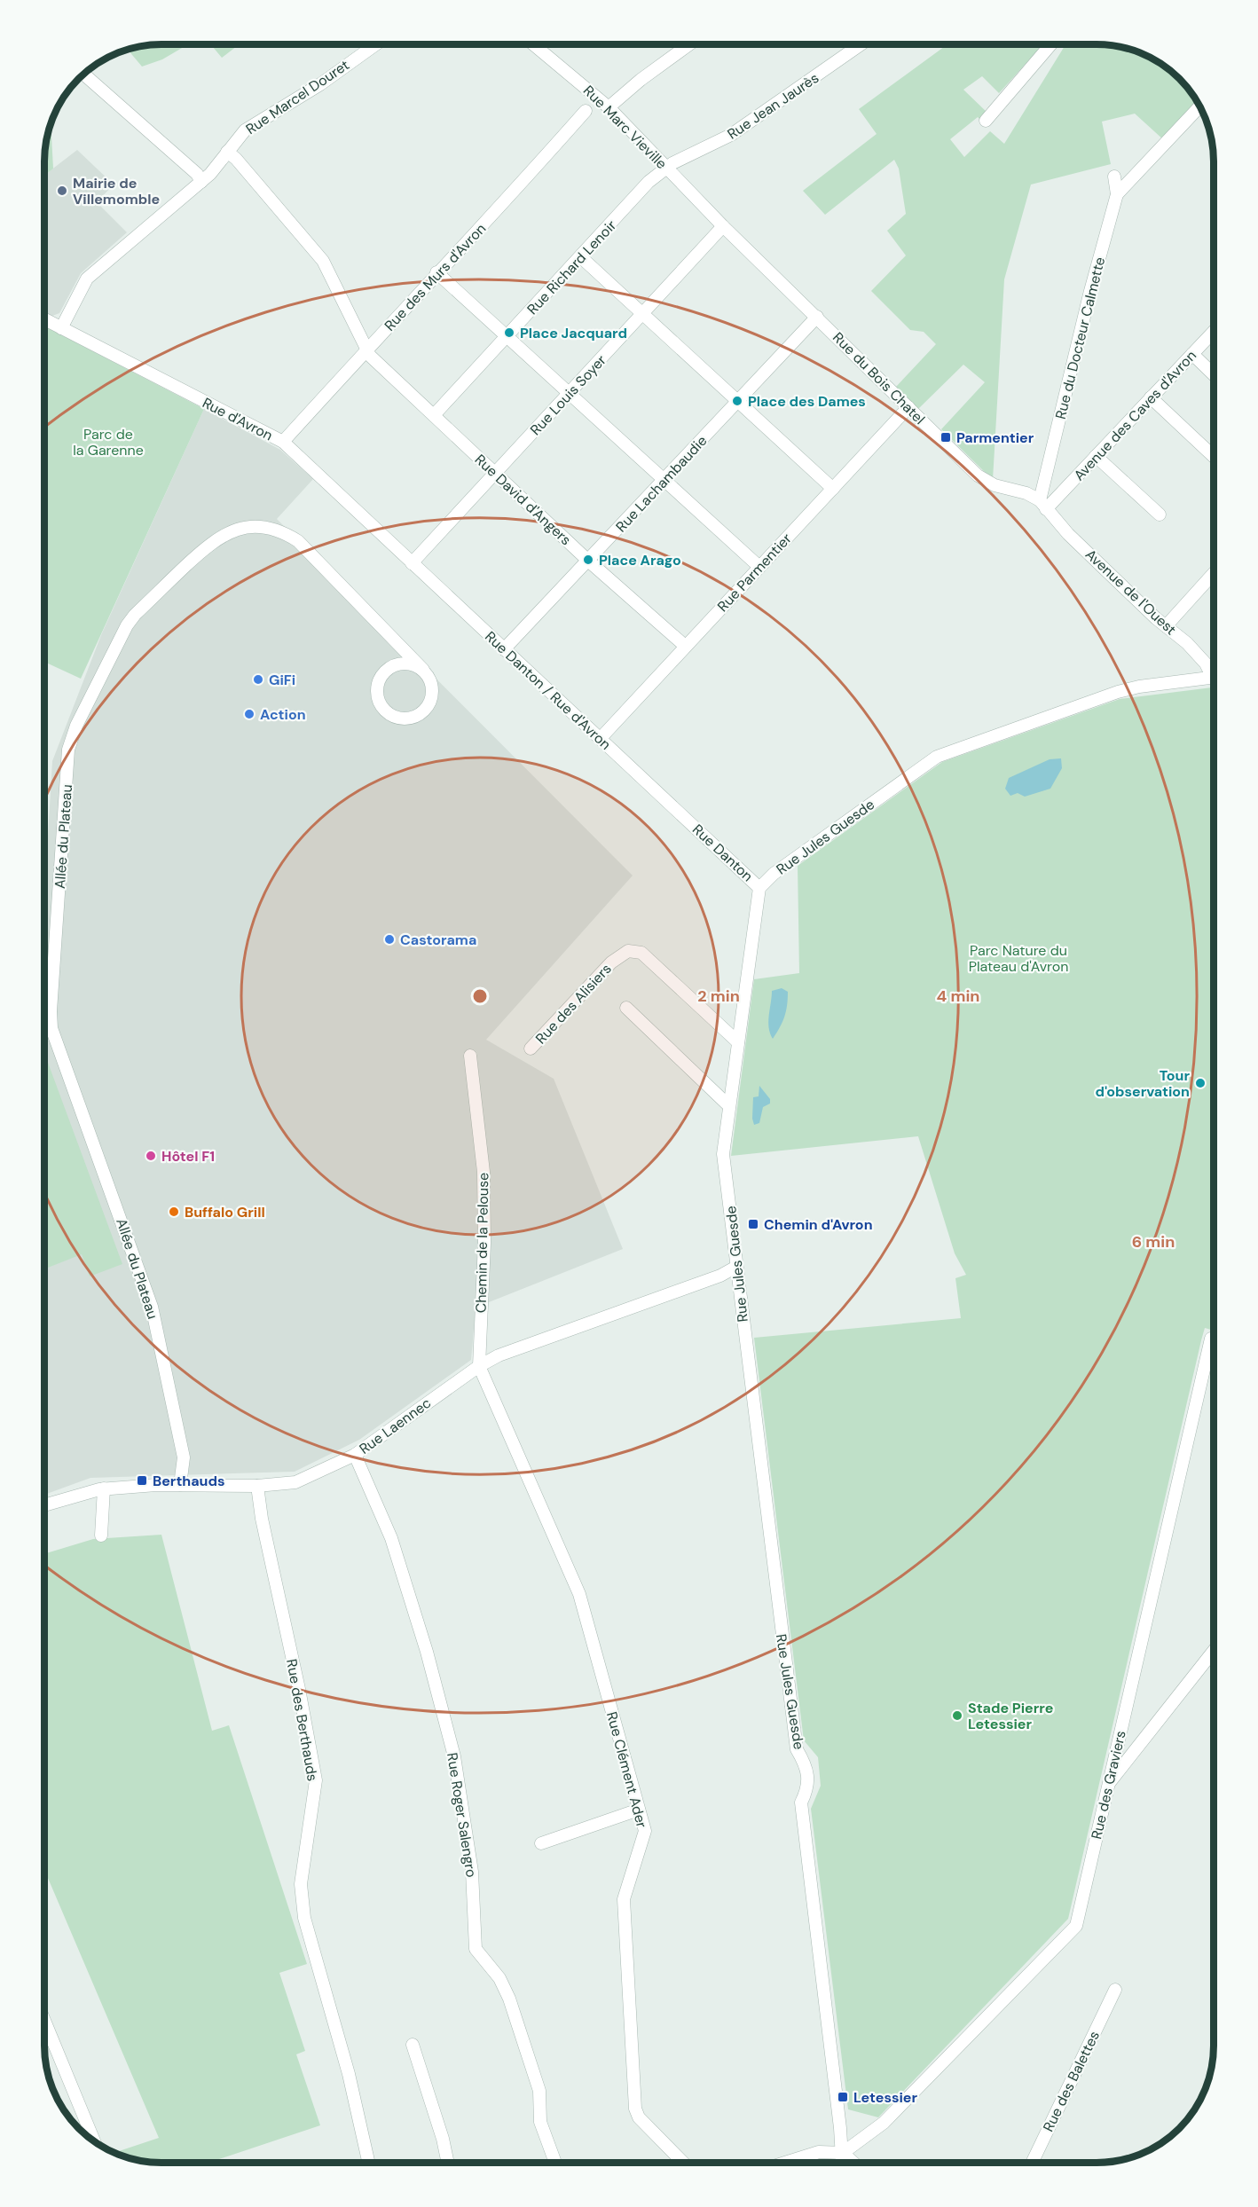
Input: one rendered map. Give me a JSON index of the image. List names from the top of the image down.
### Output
{
  "streets": {
    "street": [
      "Rue Marcel Douret",
      "Rue Jean Jaurès",
      "Rue Marc Vieville",
      "Rue Richard Lenoir",
      "Rue des Murs d'Avron",
      "Rue du Docteur Calmette",
      "Rue du Bois Chatel",
      "Rue Louis Soyer",
      "Avenue des Caves d'Avron",
      "Rue d'Avron",
      "Rue Lachambaudie",
      "Rue David d'Angers",
      "Rue Parmentier",
      "Avenue de l'Ouest",
      "Rue Danton / Rue d'Avron",
      "Allée du Plateau",
      "Rue Jules Guesde",
      "Rue Danton",
      "Rue des Alisiers",
      "Chemin de la Pelouse",
      "Rue Laennec",
      "Rue des Berthauds",
      "Rue Clément Ader",
      "Rue des Graviers",
      "Rue Roger Salengro",
      "Rue des Balettes"
    ]
  },
  "crossings": [
    ["Rue Marcel Douret", "Rue d'Avron"],
    ["Rue Marcel Douret", "Rue David d'Angers"],
    ["Rue Jean Jaurès", "Rue Marc Vieville"],
    ["Rue Jean Jaurès", "Rue Richard Lenoir"],
    ["Rue Marc Vieville", "Rue Richard Lenoir"],
    ["Rue Marc Vieville", "Rue du Bois Chatel"],
    ["Rue Marc Vieville", "Rue Louis Soyer"],
    ["Rue Richard Lenoir", "Rue David d'Angers"],
    ["Rue des Murs d'Avron", "Rue d'Avron"],
    ["Rue des Murs d'Avron", "Rue David d'Angers"],
    ["Rue du Docteur Calmette", "Rue du Bois Chatel"],
    ["Rue du Docteur Calmette", "Avenue des Caves d'Avron"],
    ["Rue du Docteur Calmette", "Avenue de l'Ouest"],
    ["Rue du Bois Chatel", "Rue Louis Soyer"],
    ["Rue du Bois Chatel", "Avenue des Caves d'Avron"],
    ["Rue du Bois Chatel", "Rue Lachambaudie"],
    ["Rue du Bois Chatel", "Rue Parmentier"],
    ["Rue du Bois Chatel", "Avenue de l'Ouest"],
    ["Rue Louis Soyer", "Rue d'Avron"],
    ["Rue Louis Soyer", "Rue David d'Angers"],
    ["Rue Louis Soyer", "Rue Danton / Rue d'Avron"],
    ["Avenue des Caves d'Avron", "Avenue de l'Ouest"],
    ["Rue d'Avron", "Rue Danton / Rue d'Avron"],
    ["Rue Lachambaudie", "Rue David d'Angers"],
    ["Rue Lachambaudie", "Rue Danton / Rue d'Avron"],
    ["Rue David d'Angers", "Rue Parmentier"],
    ["Rue Parmentier", "Rue Danton / Rue d'Avron"],
    ["Rue Danton / Rue d'Avron", "Rue Danton"],
    ["Allée du Plateau", "Rue Laennec"],
    ["Rue Jules Guesde", "Rue Danton"],
    ["Rue Jules Guesde", "Rue des Alisiers"],
    ["Rue Jules Guesde", "Rue Laennec"],
    ["Rue Jules Guesde", "Rue des Graviers"],
    ["Chemin de la Pelouse", "Rue Laennec"],
    ["Chemin de la Pelouse", "Rue Clément Ader"],
    ["Rue Laennec", "Rue des Berthauds"],
    ["Rue Laennec", "Rue Clément Ader"],
    ["Rue Laennec", "Rue Roger Salengro"]
  ],
  "parks": ["Parc de la Garenne", "Parc Nature du Plateau d'Avron"],
  "places": {
    "other": [
      "Mairie de Villemomble",
      "Place Jacquard",
      "Place des Dames",
      "Place Arago",
      "GiFi",
      "Action",
      "Castorama",
      "Tour d'observation",
      "Hôtel F1",
      "Buffalo Grill",
      "Stade Pierre Letessier"
    ],
    "transit": [
      "Parmentier",
      "Chemin d'Avron",
      "Berthauds",
      "Letessier"
    ]
  },
  "rings": ["2 min", "4 min", "6 min"]
}
